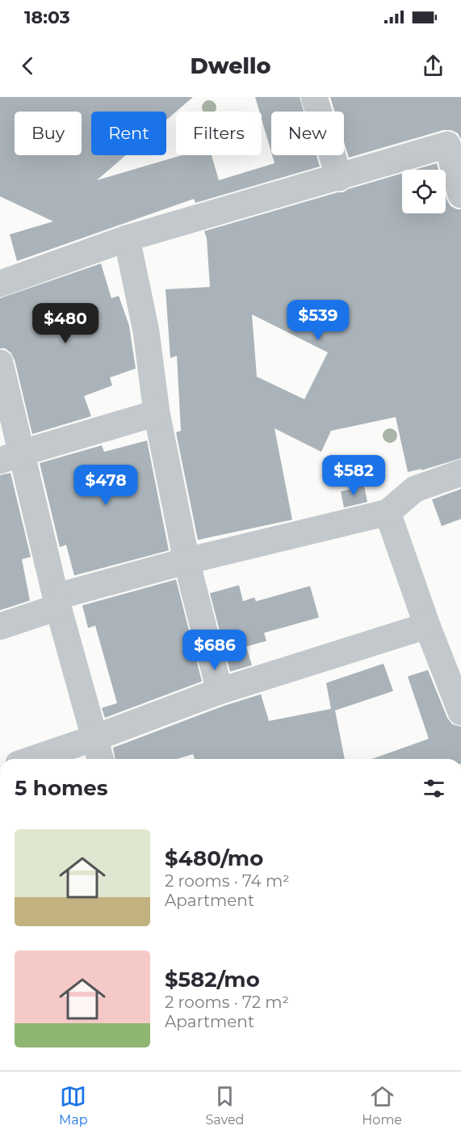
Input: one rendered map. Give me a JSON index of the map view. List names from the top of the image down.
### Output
{
  "page": {
    "status": "18:03",
    "header": "Dwello",
    "chip": [
      "Buy",
      "Rent",
      "Filters",
      "New"
    ],
    "price": [
      "$539",
      "$480",
      "$582",
      "$478",
      "$686"
    ],
    "heading": "5 homes",
    "list": [
      {
        "name": "$480/mo",
        "note": "2 rooms · 74 m² · Apartment"
      },
      {
        "name": "$582/mo",
        "note": "2 rooms · 72 m² · Apartment"
      }
    ],
    "tabs": ["Map", "Saved", "Home"]
  }
}
